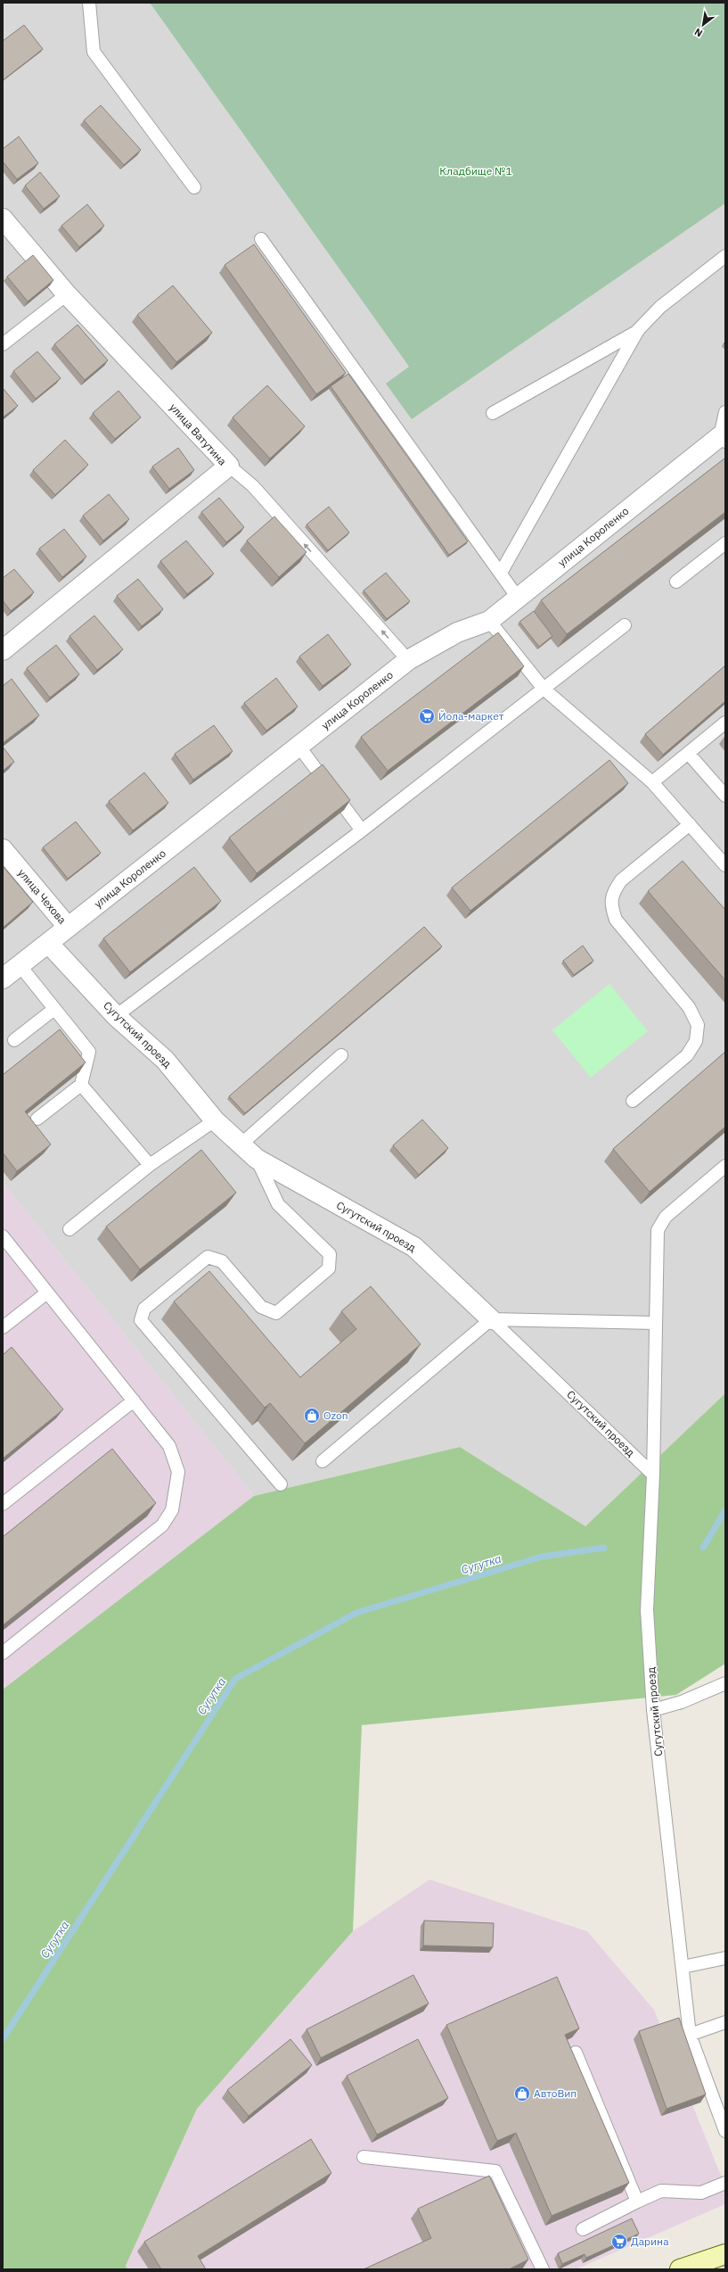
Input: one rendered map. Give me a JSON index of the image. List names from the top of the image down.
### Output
{
  "streets": {
    "street": [
      "улица Ватутина",
      "улица Короленко",
      "улица Чехова",
      "Сугутский проезд"
    ]
  },
  "crossings": [
    ["улица Короленко", "улица Чехова"],
    ["улица Короленко", "Сугутский проезд"]
  ],
  "water": ["Сугутка"],
  "parks": ["Кладбище №1"],
  "places": {
    "supermarket": ["Йола-маркет", "Дарина"],
    "shop": ["Ozon", "АвтоВип"]
  },
  "north": "bottom left"
}
